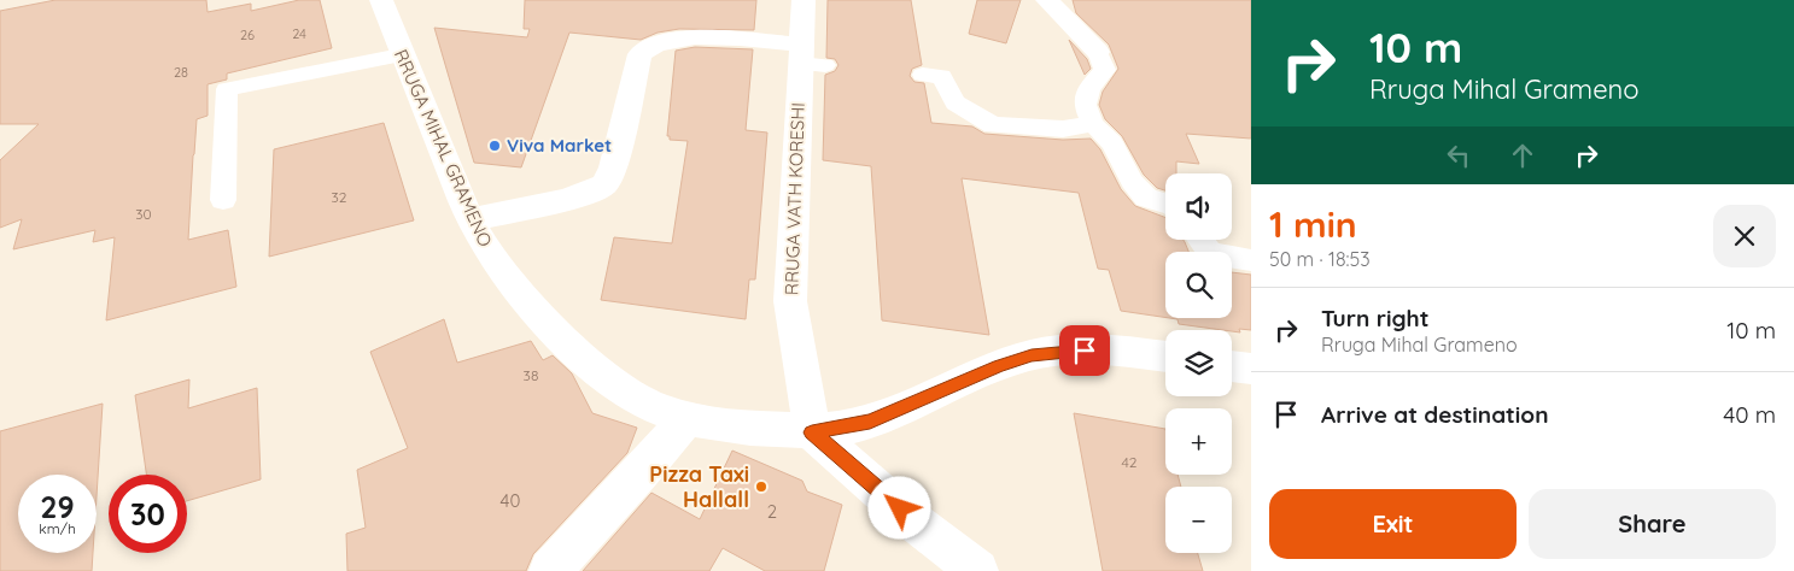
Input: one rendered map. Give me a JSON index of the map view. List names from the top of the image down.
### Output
{
  "streets": {
    "street": ["RRUGA MIHAL GRAMENO", "RRUGA VATH KORESHI"]
  },
  "crossings": [
    ["RRUGA MIHAL GRAMENO", "RRUGA VATH KORESHI"]
  ],
  "places": ["Viva Market", "Pizza Taxi Hallall"],
  "house_numbers": [
    "24",
    "26",
    "28",
    "32",
    "30",
    "38",
    "42",
    "40",
    "2"
  ],
  "page": {
    "turn": ["10 m", "Rruga Mihal Grameno"],
    "map_buttons": ["+", "−"],
    "heading": ["1 min", "50 m · 18:53"],
    "list": [
      {
        "name": "Turn right",
        "note": "Rruga Mihal Grameno",
        "value": "10 m"
      },
      {
        "name": "Arrive at destination",
        "value": "40 m"
      }
    ],
    "speed": "29 km/h",
    "limit": "30",
    "buttons": ["Exit", "Share"]
  }
}
